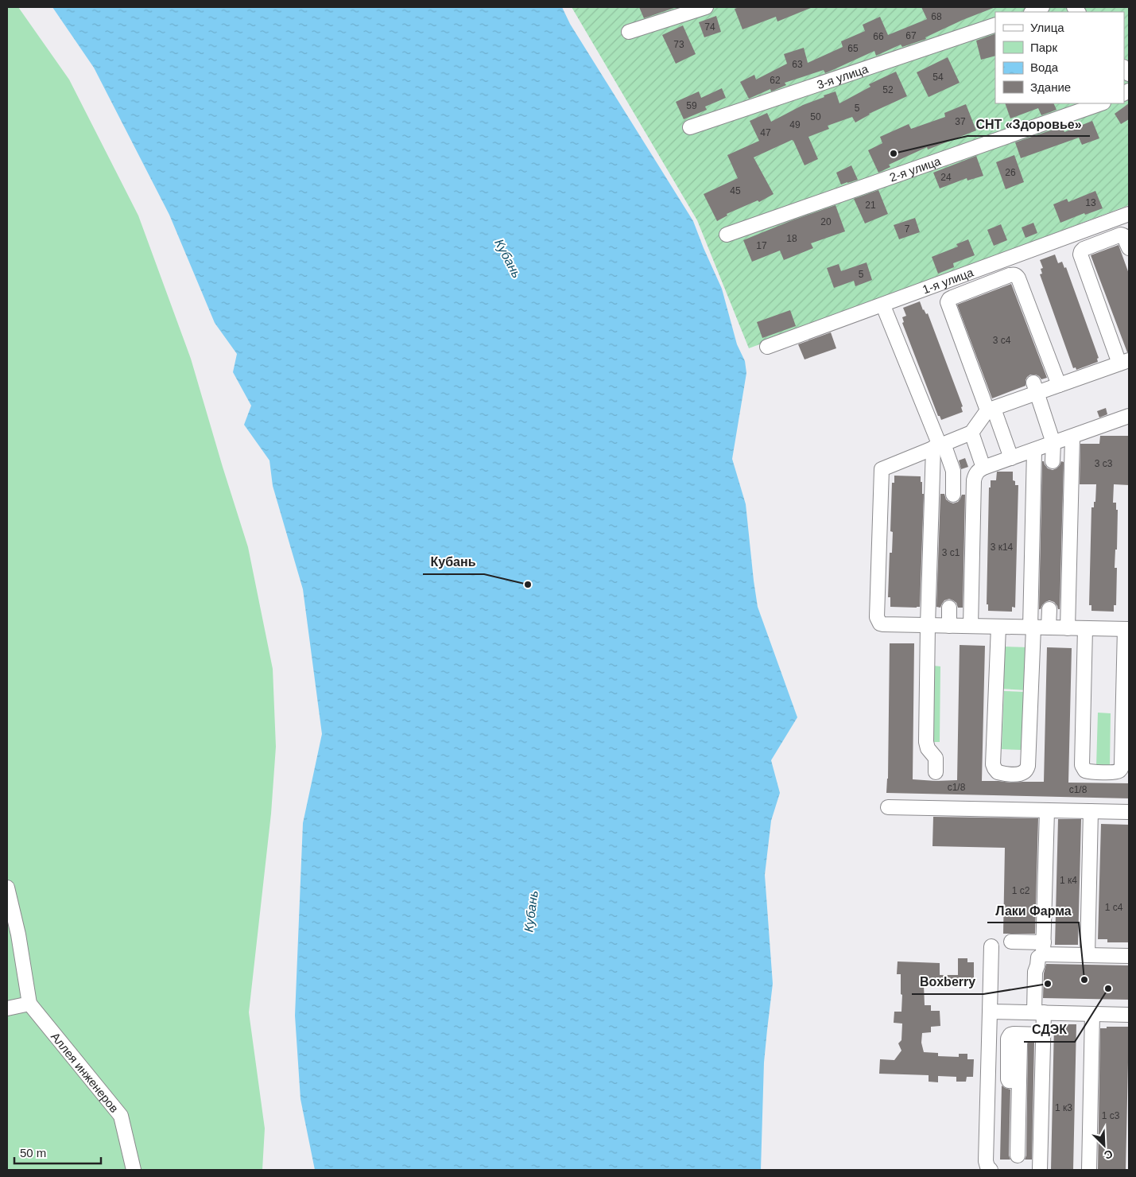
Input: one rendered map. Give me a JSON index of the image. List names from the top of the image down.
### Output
{
  "streets": {
    "street": [
      "3-я улица",
      "2-я улица",
      "1-я улица",
      "Аллея инженеров"
    ]
  },
  "water": ["Кубань"],
  "places": [
    "СНТ «Здоровье»",
    "Кубань",
    "Лаки Фарма",
    "Boxberry",
    "СДЭК"
  ],
  "house_numbers": [
    "68",
    "74",
    "67",
    "66",
    "73",
    "65",
    "63",
    "54",
    "62",
    "52",
    "59",
    "5",
    "50",
    "37",
    "49",
    "47",
    "26",
    "24",
    "45",
    "13",
    "21",
    "20",
    "7",
    "18",
    "17",
    "5",
    "3 c4",
    "3 c3",
    "3 к14",
    "3 с1",
    "с1/8",
    "с1/8",
    "1 к4",
    "1 с2",
    "1 с4",
    "1 к3",
    "1 с3"
  ],
  "legend": [
    "Улица",
    "Парк",
    "Вода",
    "Здание"
  ],
  "scale_bar": "50 m",
  "north": "bottom right"
}
